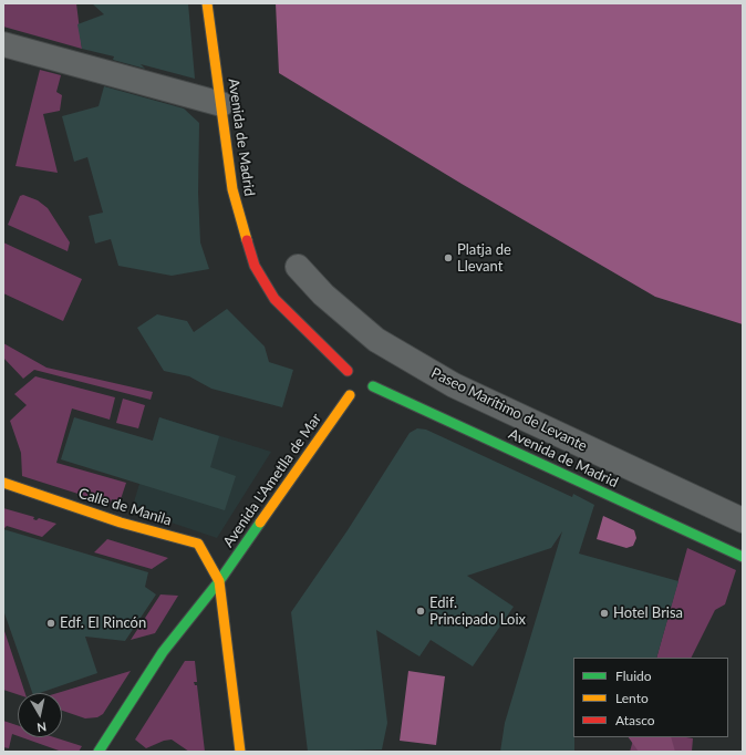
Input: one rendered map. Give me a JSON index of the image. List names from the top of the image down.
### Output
{
  "streets": {
    "street": [
      "Avenida de Madrid",
      "Paseo Marítimo de Levante",
      "Avenida L'Ametlla de Mar",
      "Calle de Manila"
    ]
  },
  "crossings": [
    ["Avenida de Madrid", "Avenida L'Ametlla de Mar"],
    ["Avenida L'Ametlla de Mar", "Calle de Manila"]
  ],
  "places": [
    "Platja de Llevant",
    "Edif. Principado Loix",
    "Hotel Brisa",
    "Edf. El Rincón"
  ],
  "legend": ["Fluido", "Lento", "Atasco"],
  "north": "bottom"
}
